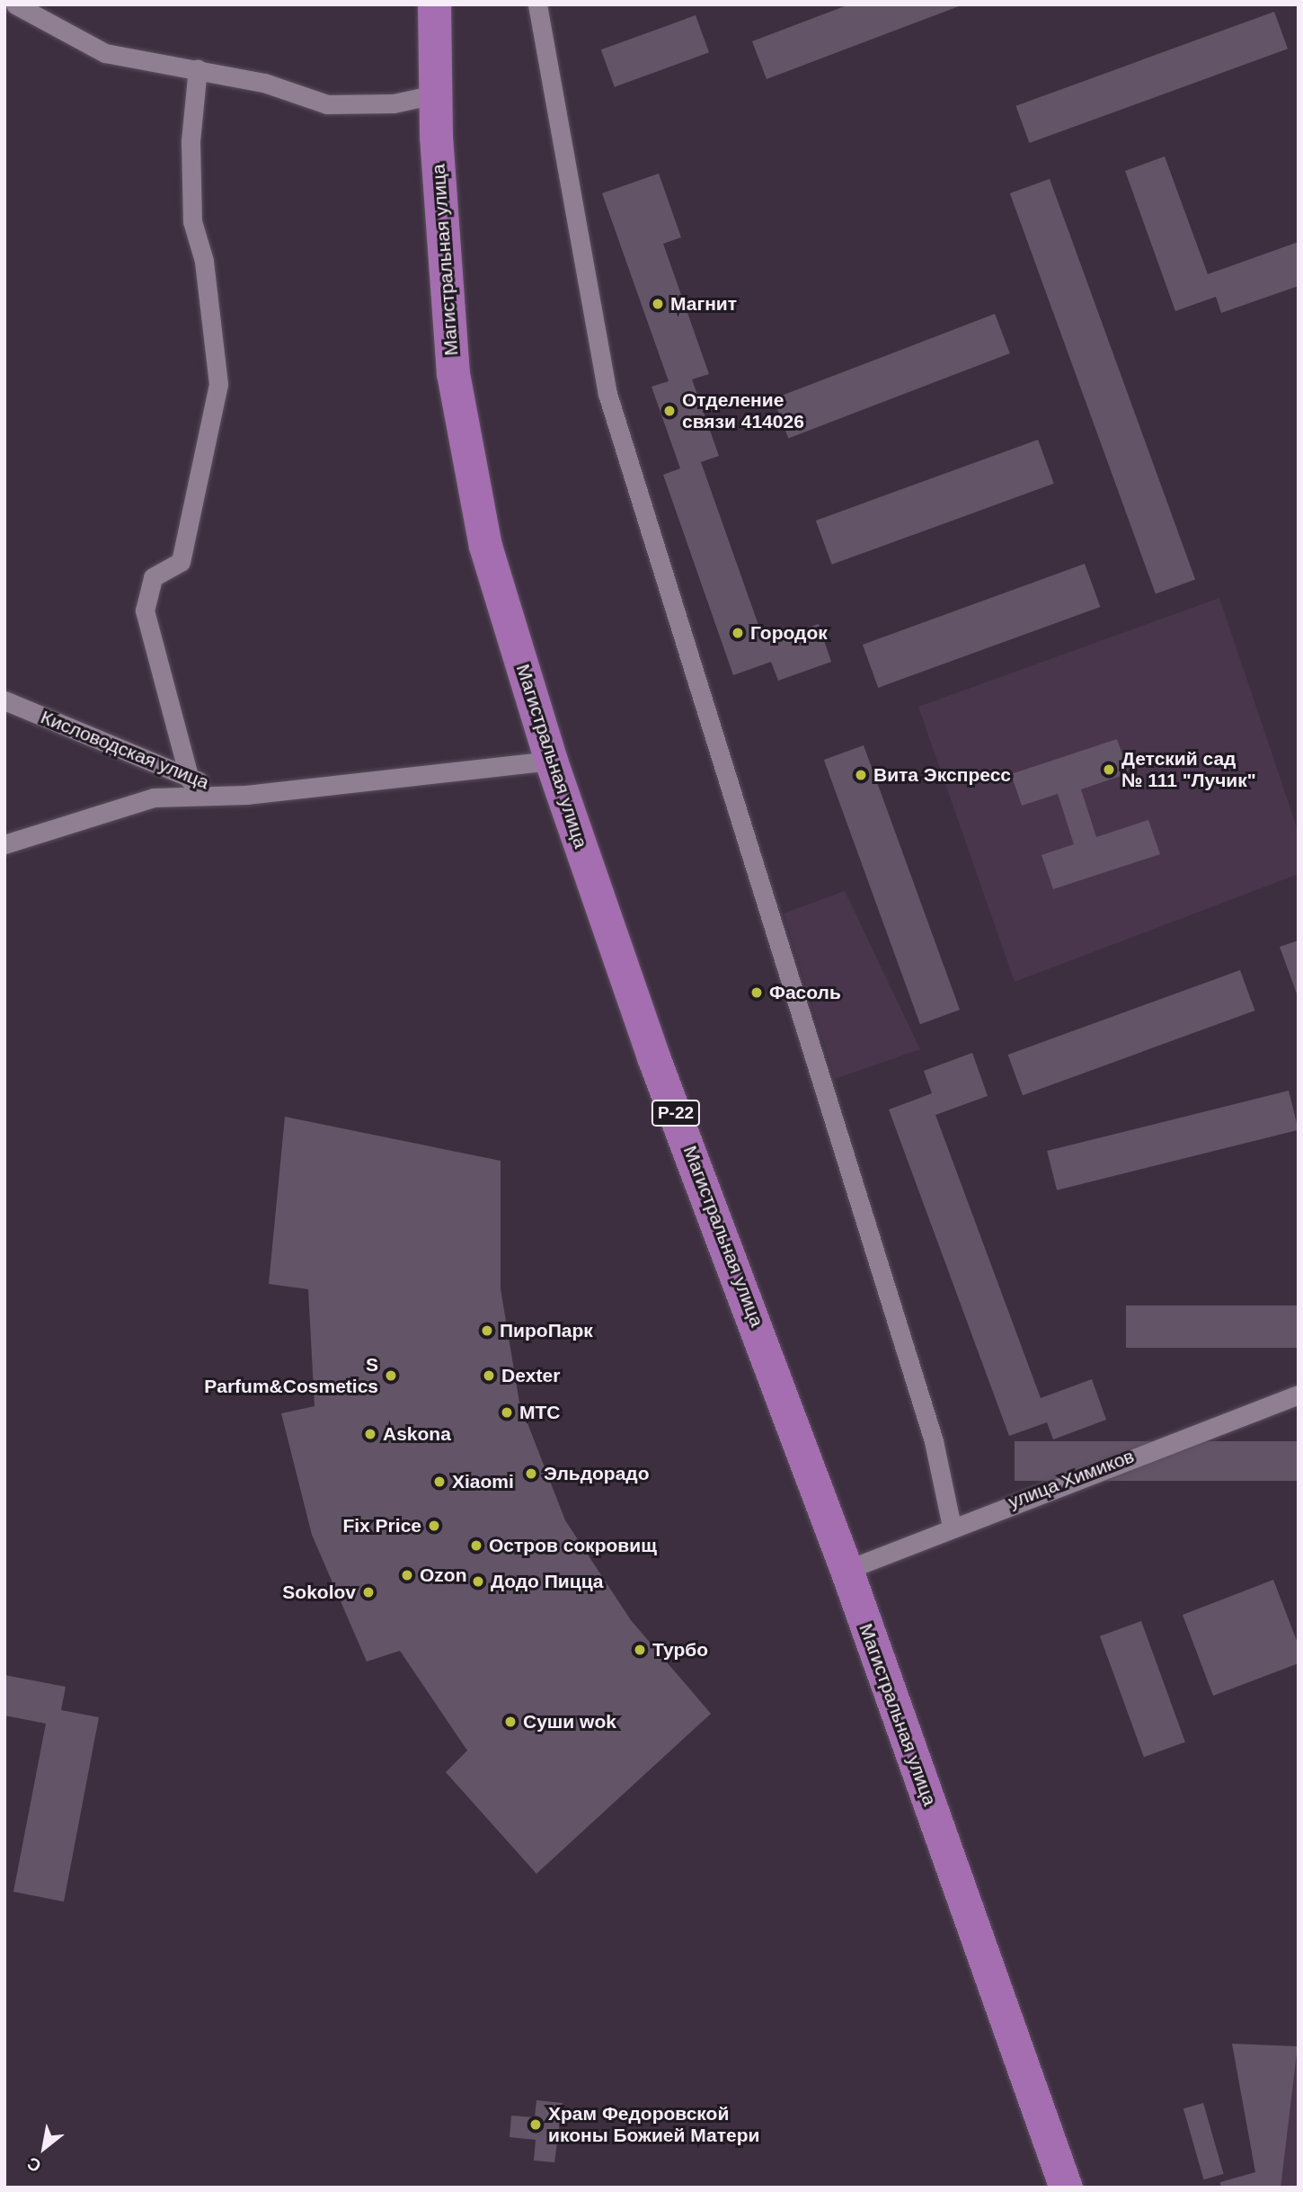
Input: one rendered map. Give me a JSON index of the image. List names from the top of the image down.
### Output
{
  "streets": {
    "highway": ["Магистральная улица", "Р-22"],
    "street": ["Кисловодская улица", "улица Химиков"]
  },
  "crossings": [
    ["Магистральная улица", "улица Химиков"]
  ],
  "places": [
    "Магнит",
    "Отделение связи 414026",
    "Городок",
    "Детский сад № 111 \"Лучик\"",
    "Вита Экспресс",
    "Фасоль",
    "ПироПарк",
    "S Parfum&Cosmetics",
    "Dexter",
    "МТС",
    "Askona",
    "Эльдорадо",
    "Xiaomi",
    "Fix Price",
    "Остров сокровищ",
    "Ozon",
    "Додо Пицца",
    "Sokolov",
    "Турбо",
    "Суши wok",
    "Храм Федоровской иконы Божией Матери"
  ],
  "north": "bottom left"
}
